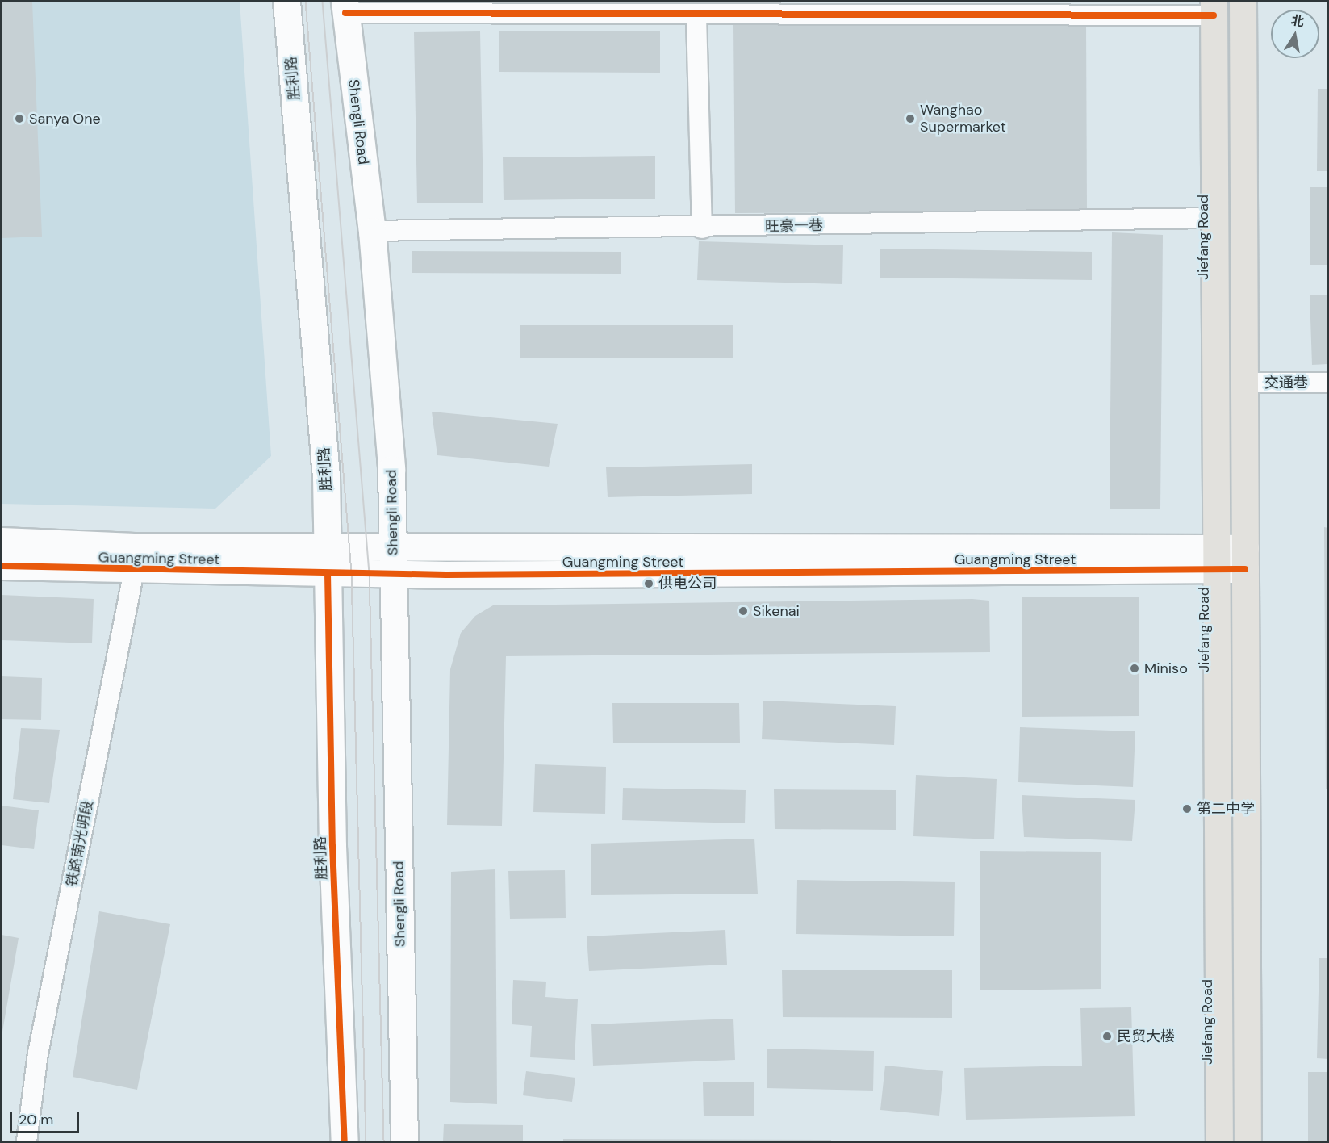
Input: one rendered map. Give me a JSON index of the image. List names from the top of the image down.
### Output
{
  "streets": {
    "main road": [
      "胜利路",
      "Shengli Road",
      "Jiefang Road",
      "Guangming Street"
    ],
    "street": ["旺豪一巷", "交通巷", "铁路南光明段"]
  },
  "crossings": [
    ["胜利路", "Guangming Street"],
    ["Shengli Road", "旺豪一巷"],
    ["Shengli Road", "Guangming Street"],
    ["旺豪一巷", "Jiefang Road"],
    ["Jiefang Road", "Guangming Street"],
    ["Guangming Street", "铁路南光明段"]
  ],
  "places": [
    "Sanya One",
    "Wanghao Supermarket",
    "供电公司",
    "Sikenai",
    "Miniso",
    "第二中学",
    "民贸大楼"
  ],
  "scale_bar": "20 m",
  "north": "top"
}
